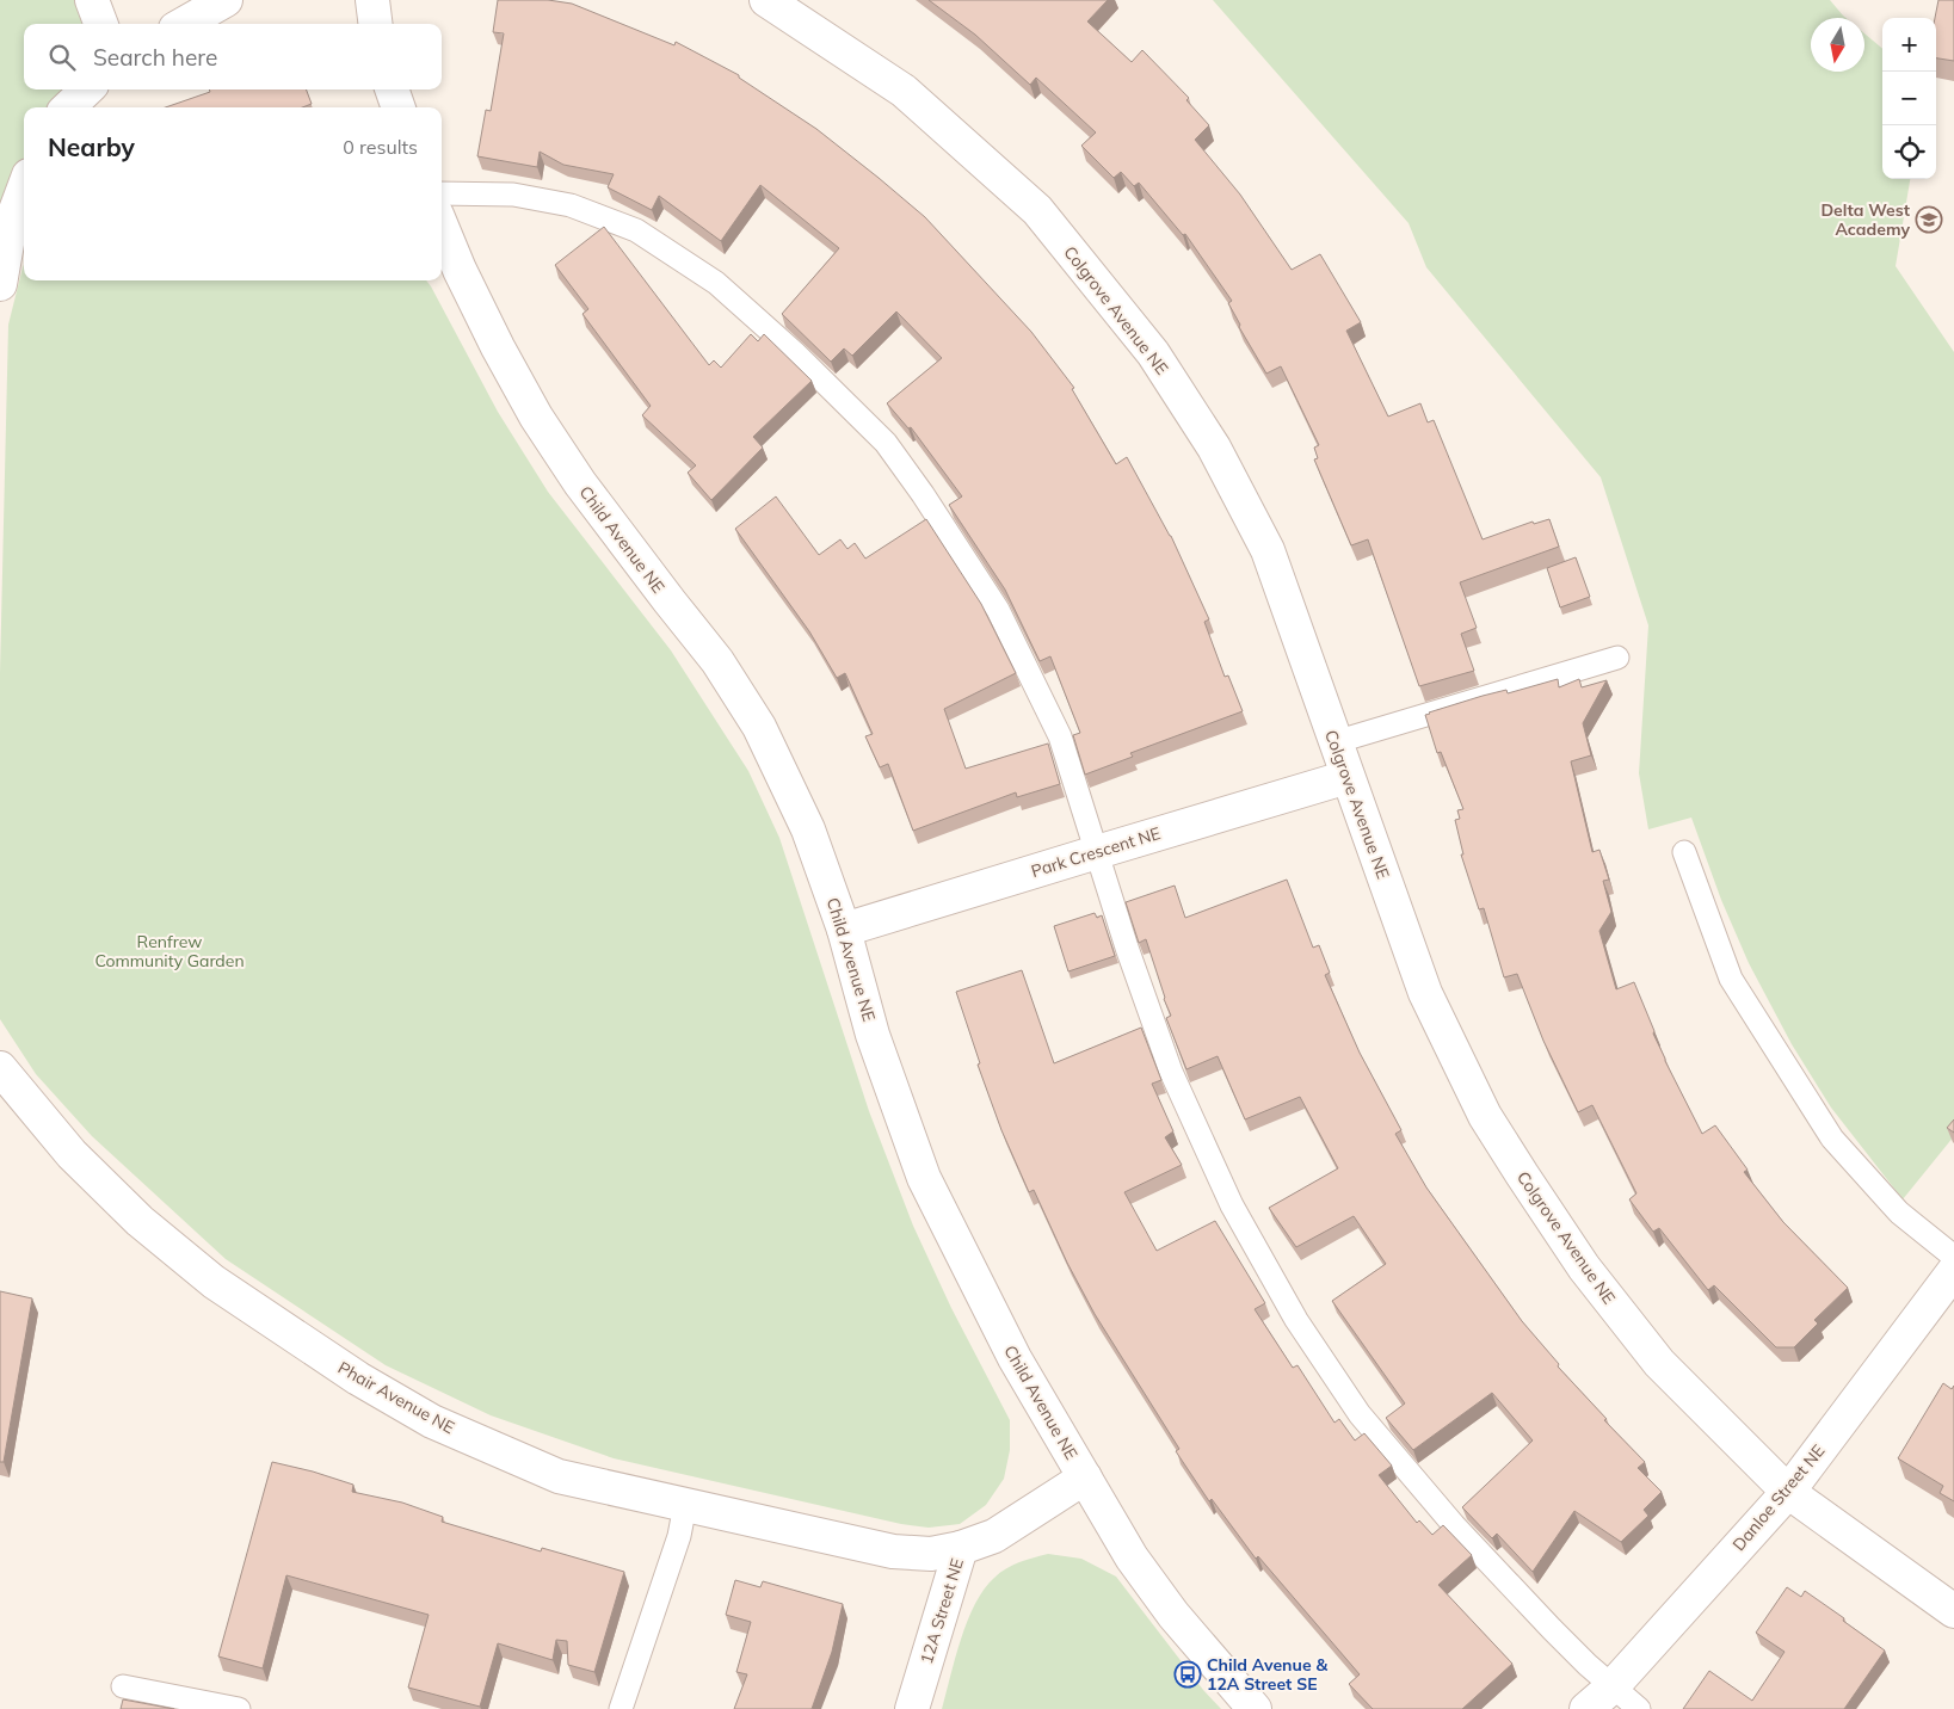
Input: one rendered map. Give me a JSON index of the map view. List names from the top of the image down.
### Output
{
  "streets": {
    "street": [
      "Colgrove Avenue NE",
      "Child Avenue NE",
      "Park Crescent NE",
      "Phair Avenue NE",
      "Danloe Street NE",
      "12A Street NE"
    ]
  },
  "crossings": [
    ["Colgrove Avenue NE", "Park Crescent NE"],
    ["Colgrove Avenue NE", "Danloe Street NE"],
    ["Child Avenue NE", "Park Crescent NE"],
    ["Child Avenue NE", "12A Street NE"],
    ["Phair Avenue NE", "12A Street NE"]
  ],
  "parks": ["Renfrew Community Garden"],
  "places": {
    "school or university": ["Delta West Academy"],
    "bus stop": ["Child Avenue & 12A Street SE"]
  },
  "north": "bottom",
  "page": {
    "map_buttons": ["+", "−"],
    "search": "Search here",
    "heading": ["Nearby", "0 results"]
  }
}
